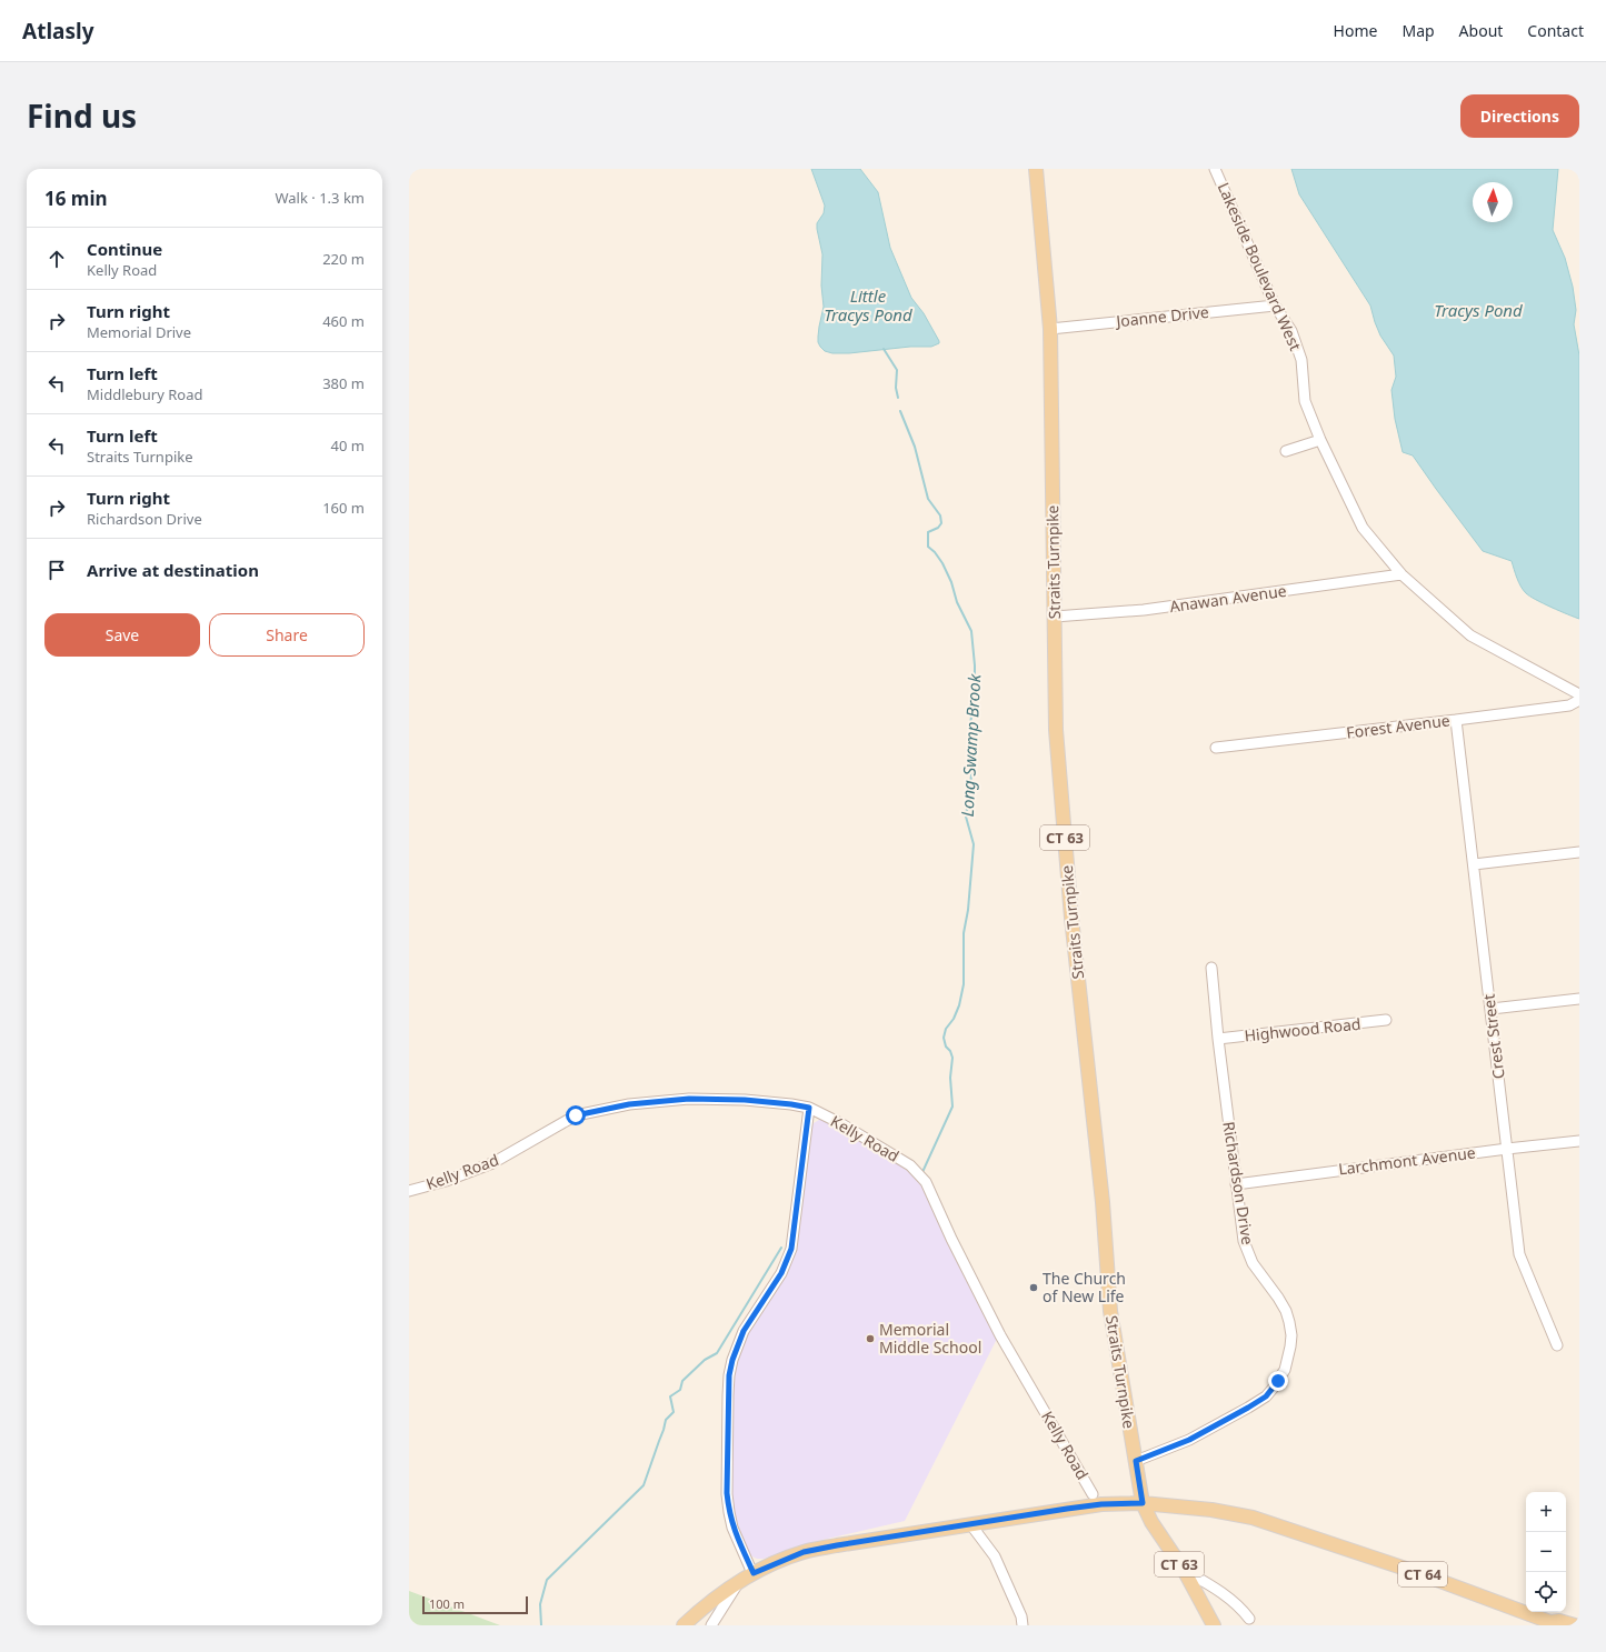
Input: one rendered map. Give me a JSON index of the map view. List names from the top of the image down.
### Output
{
  "streets": {
    "main road": ["Straits Turnpike", "CT 63", "CT 64"],
    "street": [
      "Lakeside Boulevard West",
      "Joanne Drive",
      "Anawan Avenue",
      "Forest Avenue",
      "Highwood Road",
      "Crest Street",
      "Kelly Road",
      "Larchmont Avenue",
      "Richardson Drive"
    ]
  },
  "crossings": [
    ["Lakeside Boulevard West", "Joanne Drive"],
    ["Lakeside Boulevard West", "Anawan Avenue"],
    ["Joanne Drive", "Straits Turnpike"],
    ["Straits Turnpike", "Anawan Avenue"],
    ["Straits Turnpike", "Richardson Drive"],
    ["Straits Turnpike", "CT 64"],
    ["Forest Avenue", "Crest Street"],
    ["Highwood Road", "Richardson Drive"],
    ["Crest Street", "Larchmont Avenue"],
    ["Larchmont Avenue", "Richardson Drive"]
  ],
  "water": ["Little Tracys Pond", "Tracys Pond", "Long Swamp Brook"],
  "places": ["The Church of New Life", "Memorial Middle School"],
  "scale_bar": "100 m",
  "north": "top",
  "page": {
    "header": "Atlasly",
    "nav": [
      "Home",
      "Map",
      "About",
      "Contact"
    ],
    "title": "Find us",
    "buttons": [
      "Directions",
      ["Save", "Share"]
    ],
    "heading": ["16 min", "Walk · 1.3 km"],
    "list": [
      ["Continue", "Kelly Road", "220 m"],
      ["Turn right", "Memorial Drive", "460 m"],
      ["Turn left", "Middlebury Road", "380 m"],
      ["Turn left", "Straits Turnpike", "40 m"],
      ["Turn right", "Richardson Drive", "160 m"],
      "Arrive at destination"
    ],
    "map_buttons": ["+", "−"],
    "scale": "100 m"
  }
}
